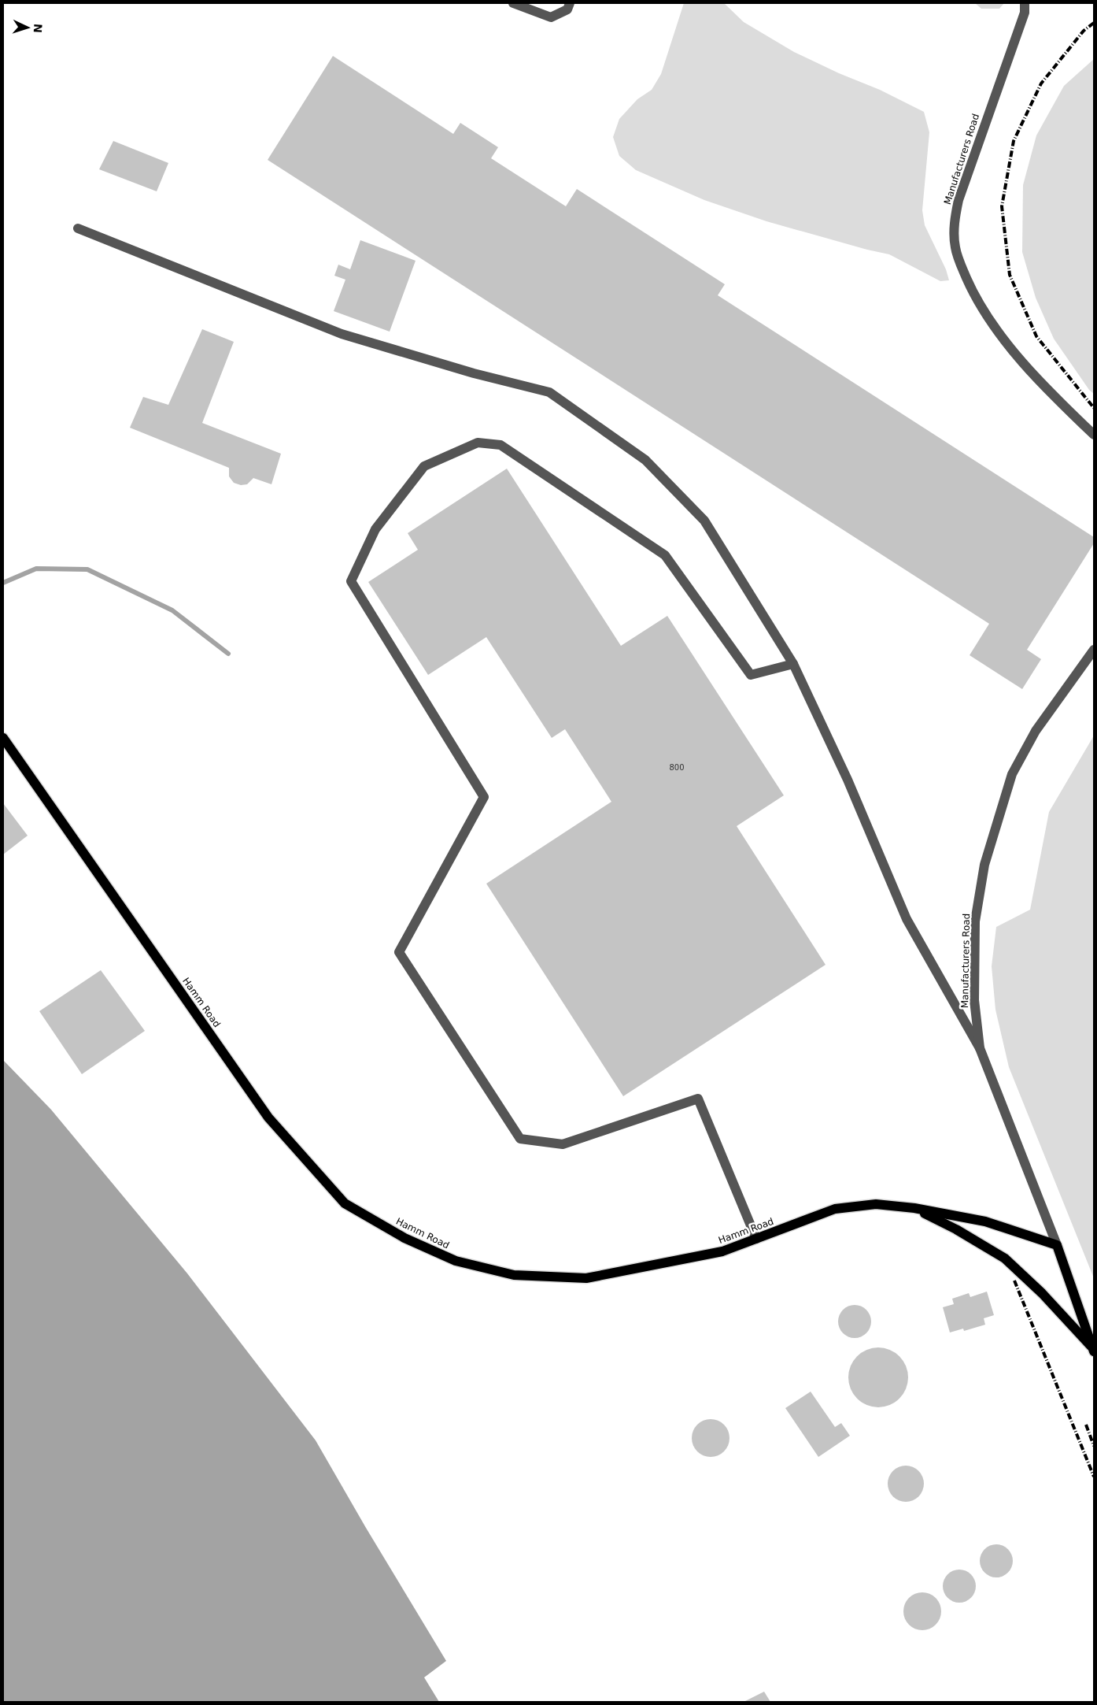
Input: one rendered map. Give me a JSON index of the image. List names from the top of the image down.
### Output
{
  "streets": {
    "main road": ["Manufacturers Road", "Hamm Road"]
  },
  "crossings": [
    ["Manufacturers Road", "Hamm Road"]
  ],
  "house_numbers": ["800"],
  "north": "right"
}
